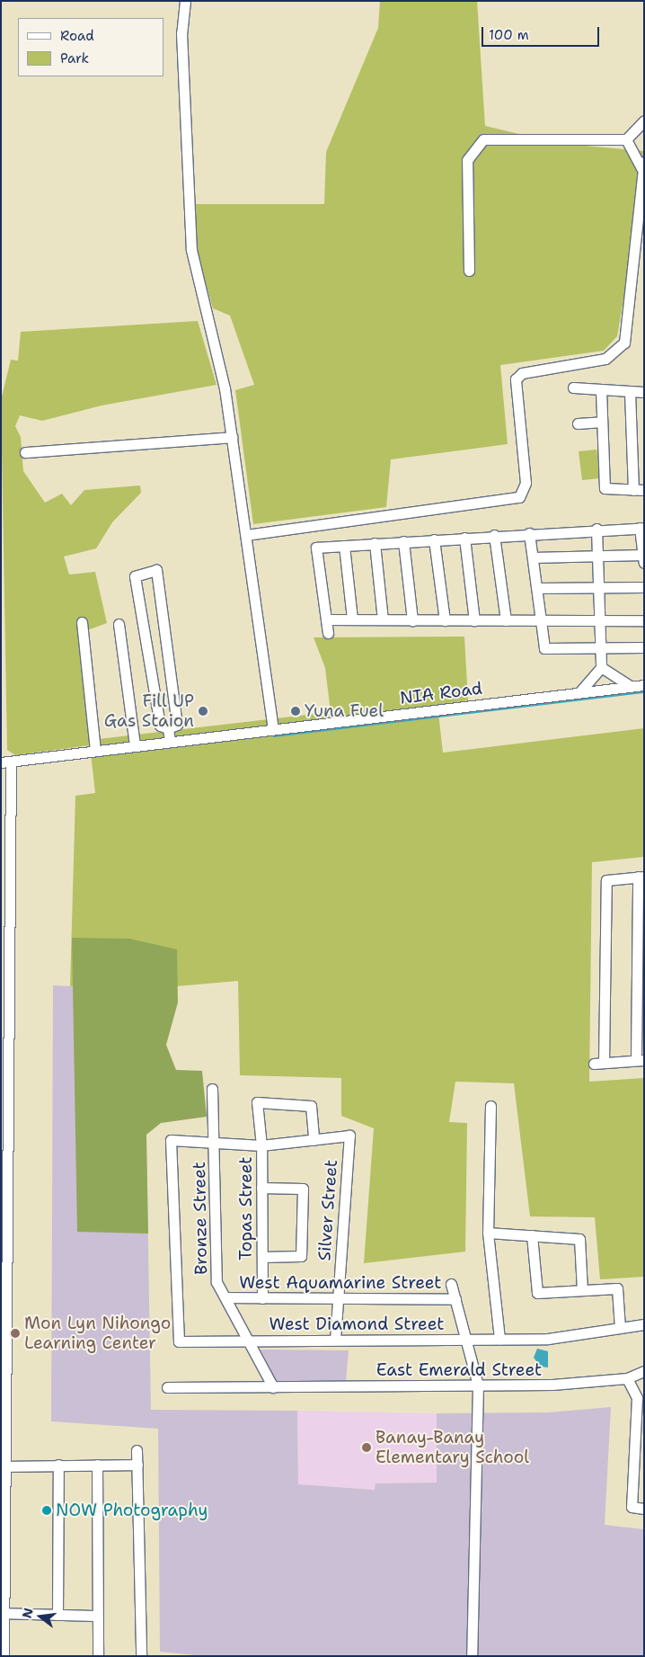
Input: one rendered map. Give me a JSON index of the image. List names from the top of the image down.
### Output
{
  "streets": {
    "street": [
      "NIA Road",
      "Topas Street",
      "Silver Street",
      "Bronze Street",
      "West Aquamarine Street",
      "West Diamond Street",
      "East Emerald Street"
    ]
  },
  "crossings": [
    ["Topas Street", "Silver Street"],
    ["Topas Street", "West Aquamarine Street"],
    ["Silver Street", "West Aquamarine Street"],
    ["Silver Street", "West Diamond Street"],
    ["Bronze Street", "West Aquamarine Street"],
    ["Bronze Street", "West Diamond Street"],
    ["Bronze Street", "East Emerald Street"]
  ],
  "places": [
    "Fill UP Gas Staion",
    "Yuna Fuel",
    "Mon Lyn Nihongo Learning Center",
    "Banay-Banay Elementary School",
    "NOW Photography"
  ],
  "legend": ["Road", "Park"],
  "scale_bar": "100 m",
  "north": "left"
}
